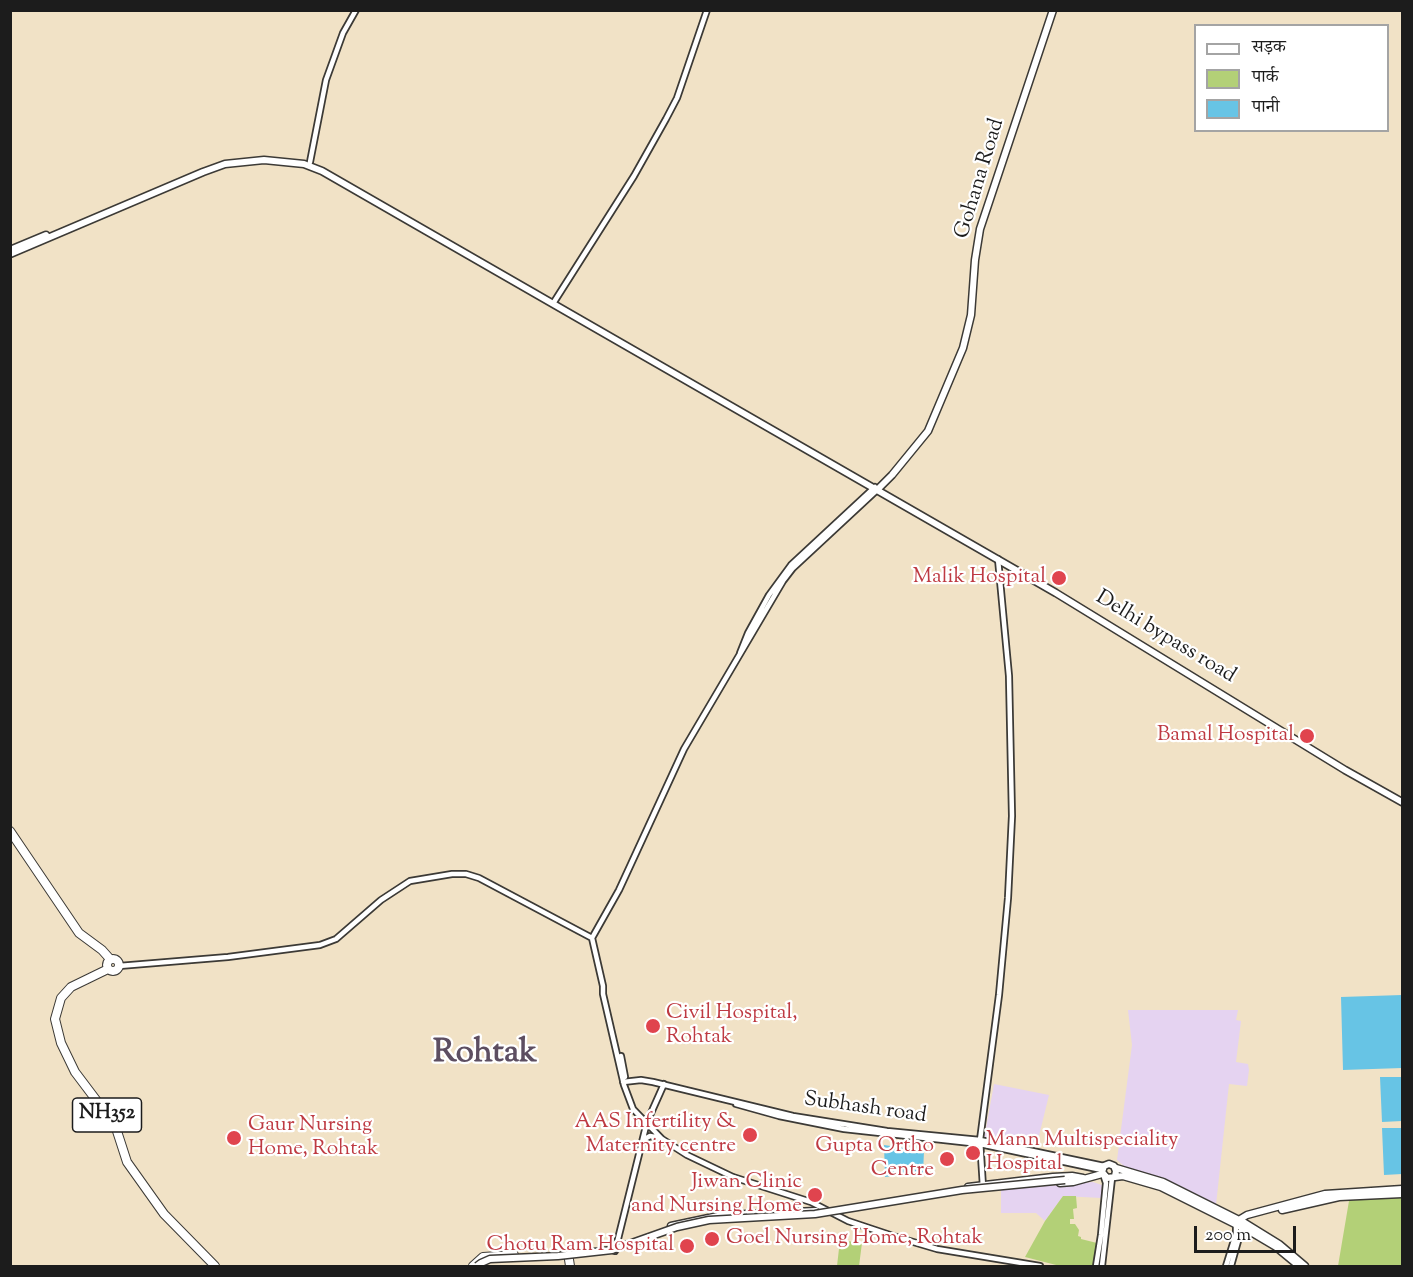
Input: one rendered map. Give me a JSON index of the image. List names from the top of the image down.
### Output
{
  "streets": {
    "highway": ["NH352"],
    "main road": ["Gohana Road", "Delhi bypass road"],
    "street": ["Subhash road"]
  },
  "crossings": [
    ["Gohana Road", "Delhi bypass road"]
  ],
  "districts": ["Rohtak"],
  "places": [
    "Malik Hospital",
    "Bamal Hospital",
    "Civil Hospital, Rohtak",
    "AAS Infertility & Maternity centre",
    "Gaur Nursing Home, Rohtak",
    "Mann Multispeciality Hospital",
    "Gupta Ortho Centre",
    "Jiwan Clinic and Nursing Home",
    "Goel Nursing Home, Rohtak",
    "Chotu Ram Hospital"
  ],
  "legend": ["सड़क", "पार्क", "पानी"],
  "scale_bar": "200 m"
}
